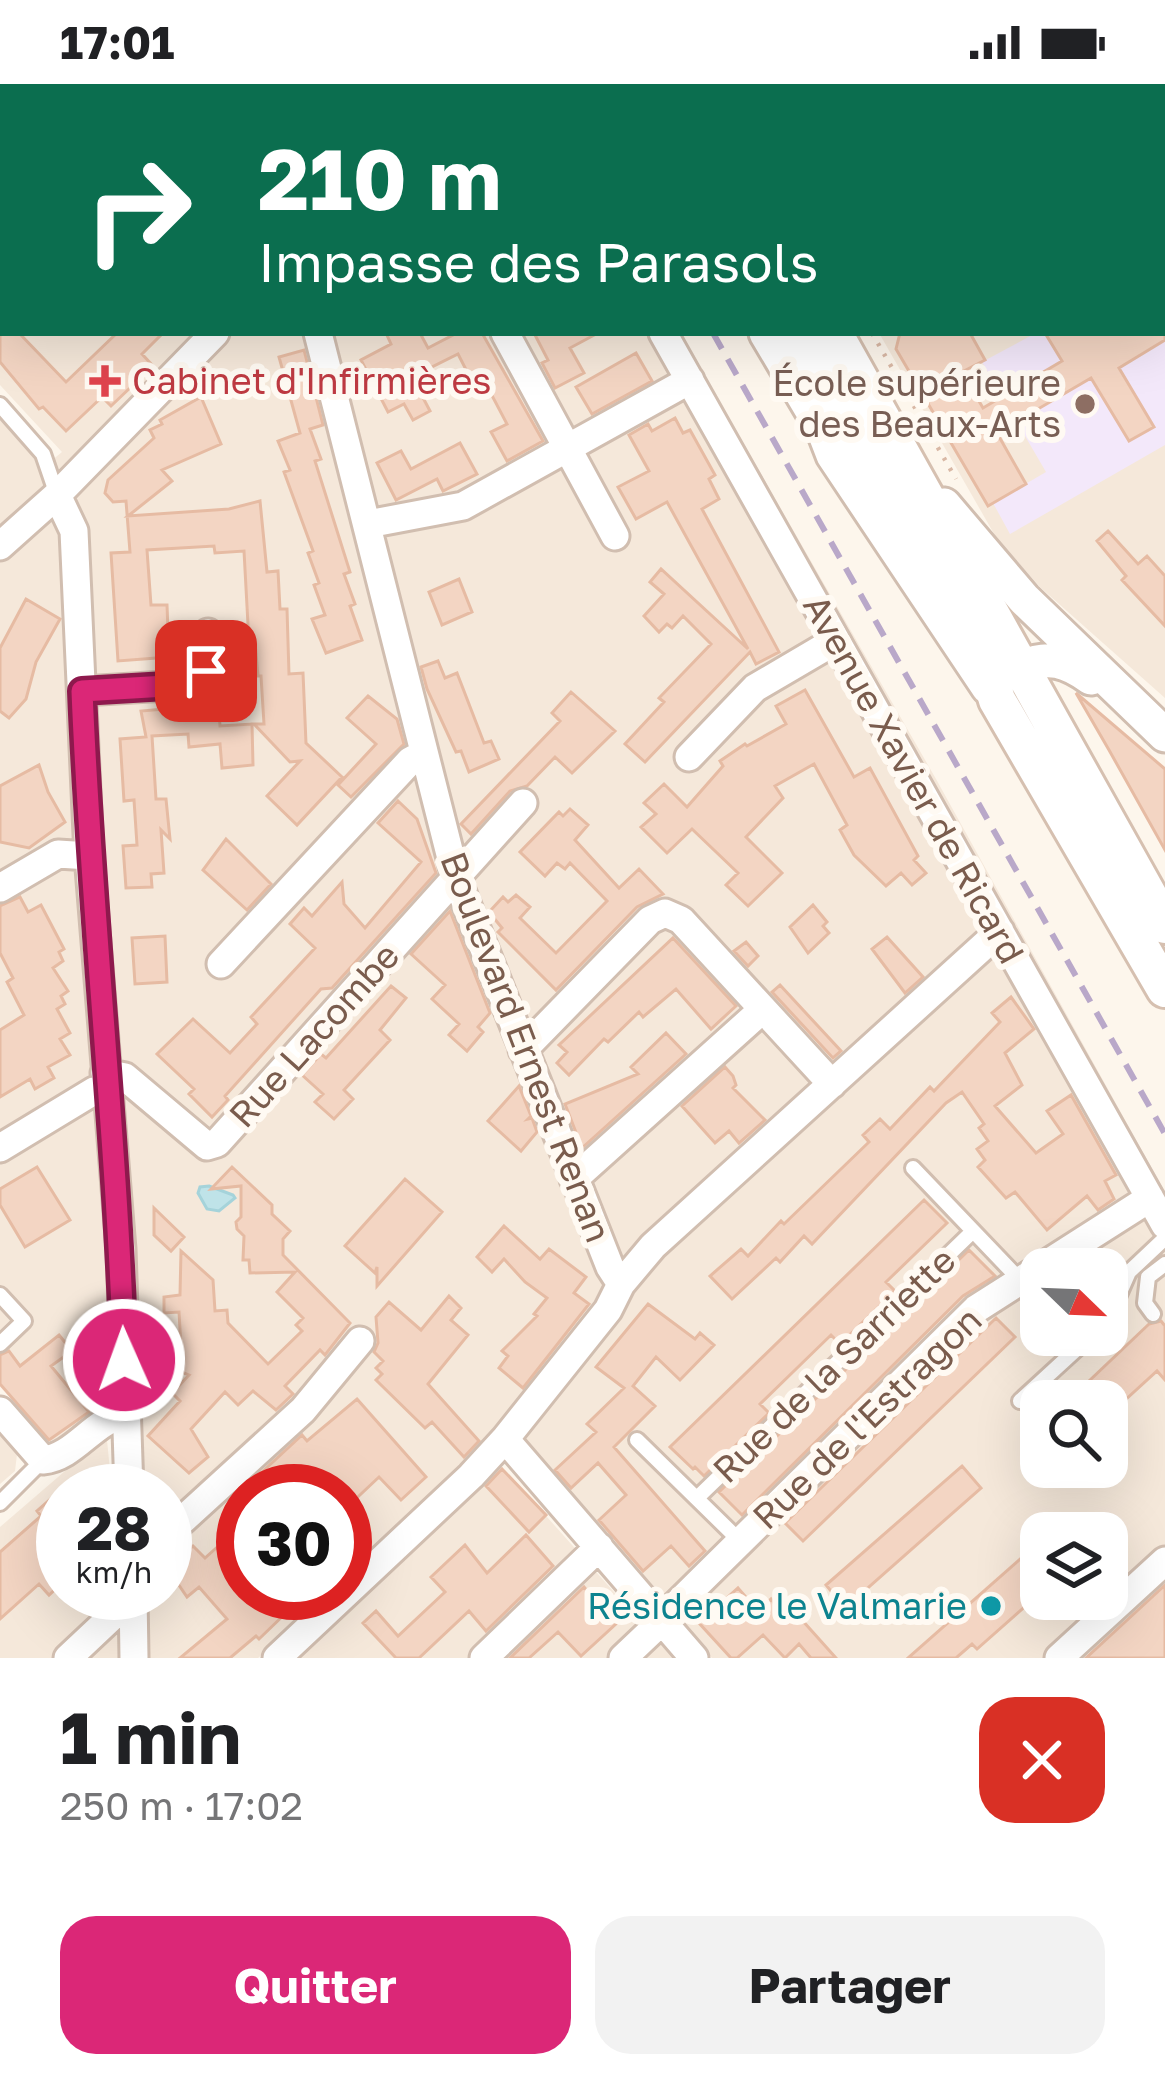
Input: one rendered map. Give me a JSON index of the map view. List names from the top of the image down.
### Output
{
  "streets": {
    "street": [
      "Avenue Xavier de Ricard",
      "Rue Lacombe",
      "Boulevard Ernest Renan",
      "Rue de l'Estragon"
    ],
    "lane": ["Rue de la Sarriette"]
  },
  "crossings": [
    ["Avenue Xavier de Ricard", "Rue de l'Estragon"],
    ["Rue Lacombe", "Boulevard Ernest Renan"]
  ],
  "places": {
    "health": ["Cabinet d'Infirmières"],
    "other": ["École supérieure des Beaux-Arts", "Résidence le Valmarie"]
  },
  "north": "bottom right",
  "page": {
    "status": "17:01",
    "turn": ["210 m", "Impasse des Parasols"],
    "speed": "28 km/h",
    "limit": "30",
    "heading": ["1 min", "250 m · 17:02"],
    "buttons": ["Quitter", "Partager"]
  }
}
